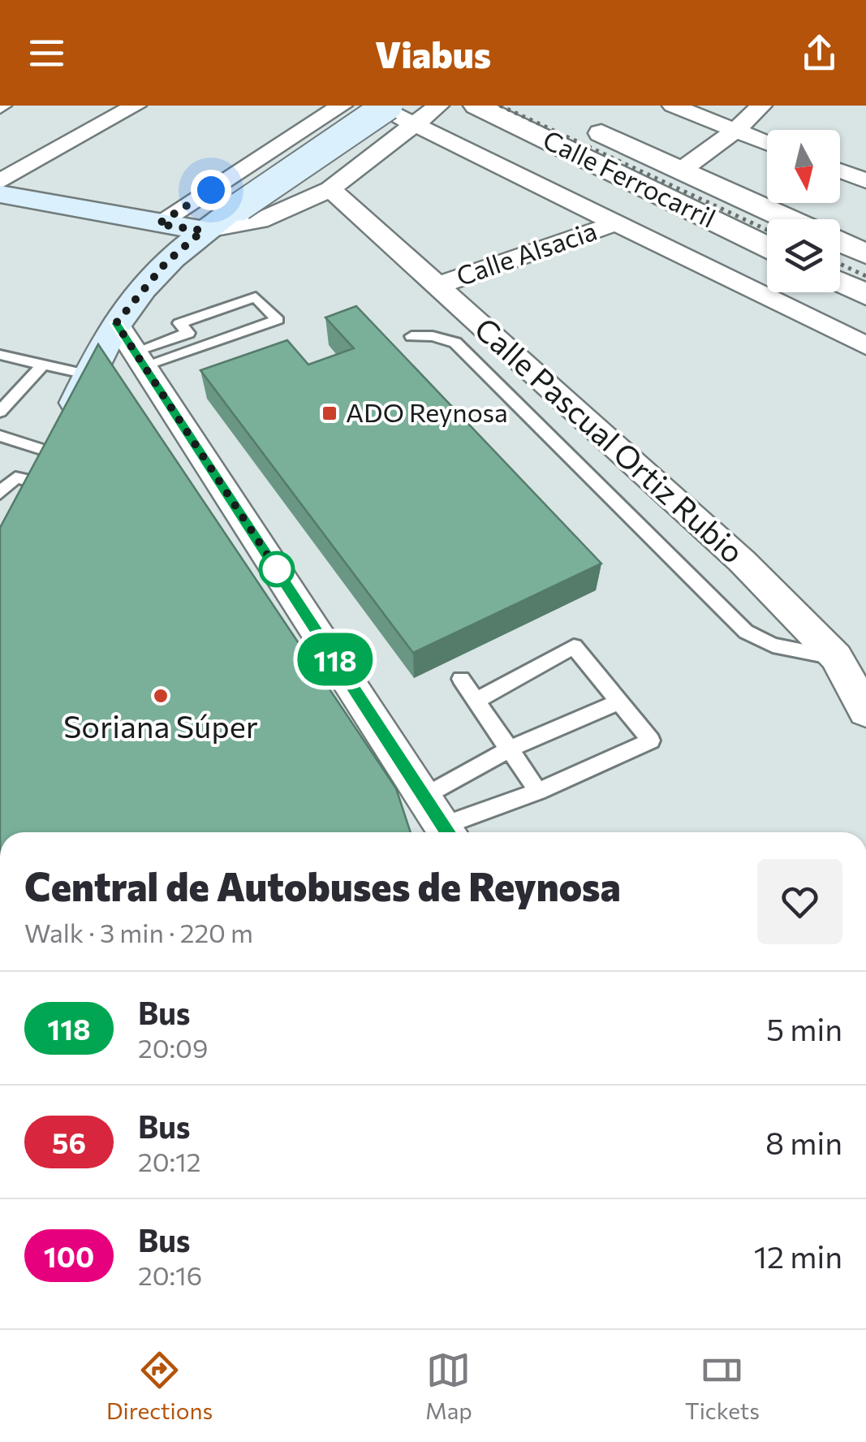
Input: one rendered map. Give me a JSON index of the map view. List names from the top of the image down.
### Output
{
  "streets": {
    "street": ["Calle Ferrocarril", "Calle Alsacia", "Calle Pascual Ortiz Rubio"]
  },
  "crossings": [
    ["Calle Alsacia", "Calle Pascual Ortiz Rubio"]
  ],
  "places": {
    "transit": ["ADO Reynosa"],
    "other": ["Soriana Súper"]
  },
  "lines": ["bus line 118"],
  "north": "bottom",
  "page": {
    "header": "Viabus",
    "on_map": "118",
    "heading": ["Central de Autobuses de Reynosa", "Walk · 3 min · 220 m"],
    "list": [
      {
        "mark": "118",
        "name": "Bus",
        "note": "20:09",
        "value": "5 min"
      },
      {
        "mark": "56",
        "name": "Bus",
        "note": "20:12",
        "value": "8 min"
      },
      {
        "mark": "100",
        "name": "Bus",
        "note": "20:16",
        "value": "12 min"
      }
    ],
    "tabs": ["Directions", "Map", "Tickets"]
  }
}
